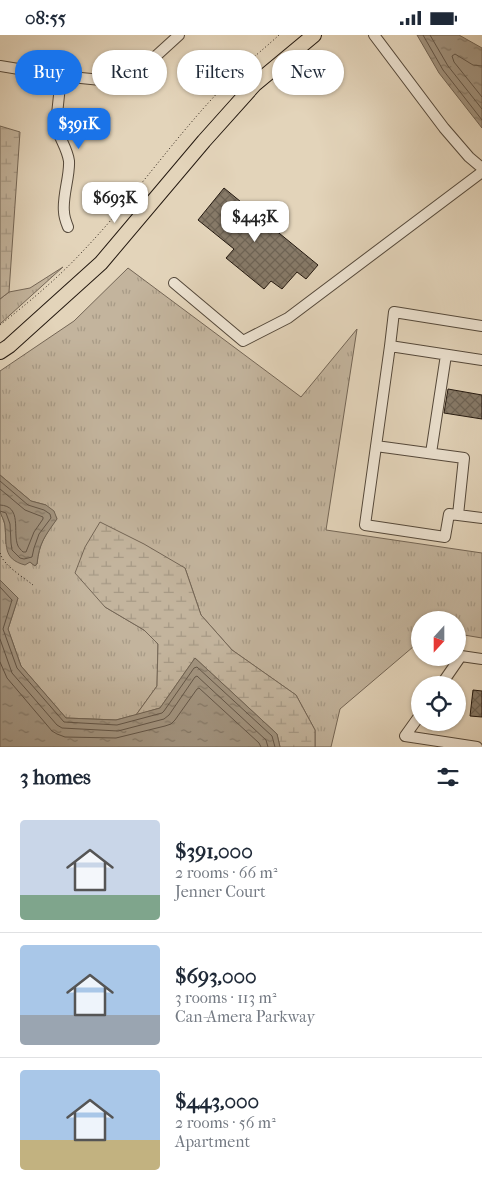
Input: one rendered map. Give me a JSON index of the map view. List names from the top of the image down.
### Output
{
  "north": "bottom",
  "page": {
    "status": "08:55",
    "chip": [
      "Buy",
      "Rent",
      "Filters",
      "New"
    ],
    "price": ["$391K", "$693K", "$443K"],
    "heading": "3 homes",
    "list": [
      {
        "name": "$391,000",
        "note": "2 rooms · 66 m² · Jenner Court"
      },
      {
        "name": "$693,000",
        "note": "3 rooms · 113 m² · Can-Amera Parkway"
      },
      {
        "name": "$443,000",
        "note": "2 rooms · 56 m² · Apartment"
      }
    ]
  }
}
